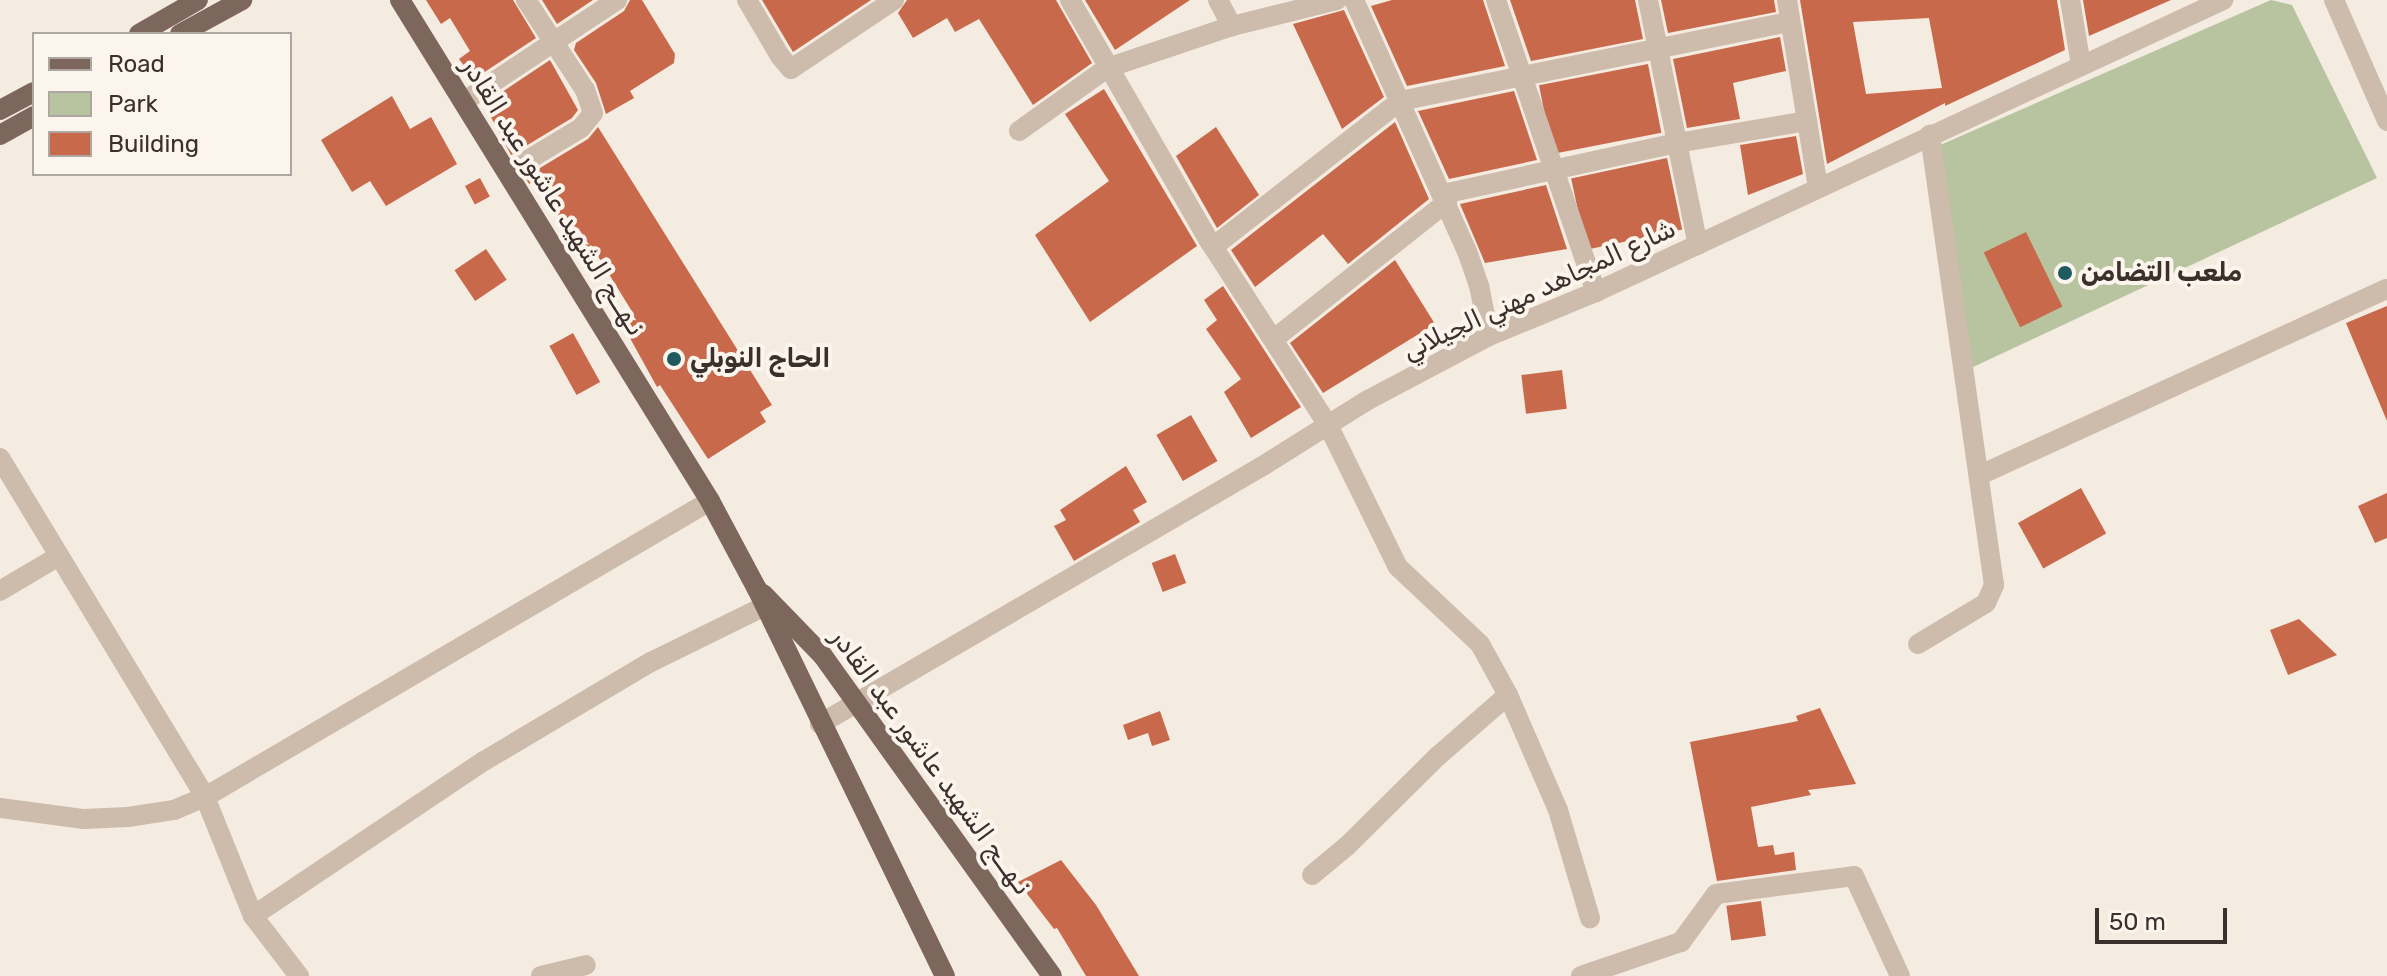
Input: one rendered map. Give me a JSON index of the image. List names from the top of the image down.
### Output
{
  "streets": {
    "main road": ["نـهــج الشهيد عاشور عبد القادر"],
    "street": ["شارع المجاهد مهني الجيلاني"]
  },
  "crossings": [
    ["نـهــج الشهيد عاشور عبد القادر", "شارع المجاهد مهني الجيلاني"]
  ],
  "places": ["ملعب التضامن", "الحاج النوبلي"],
  "legend": ["Road", "Park", "Building"],
  "scale_bar": "50 m"
}
